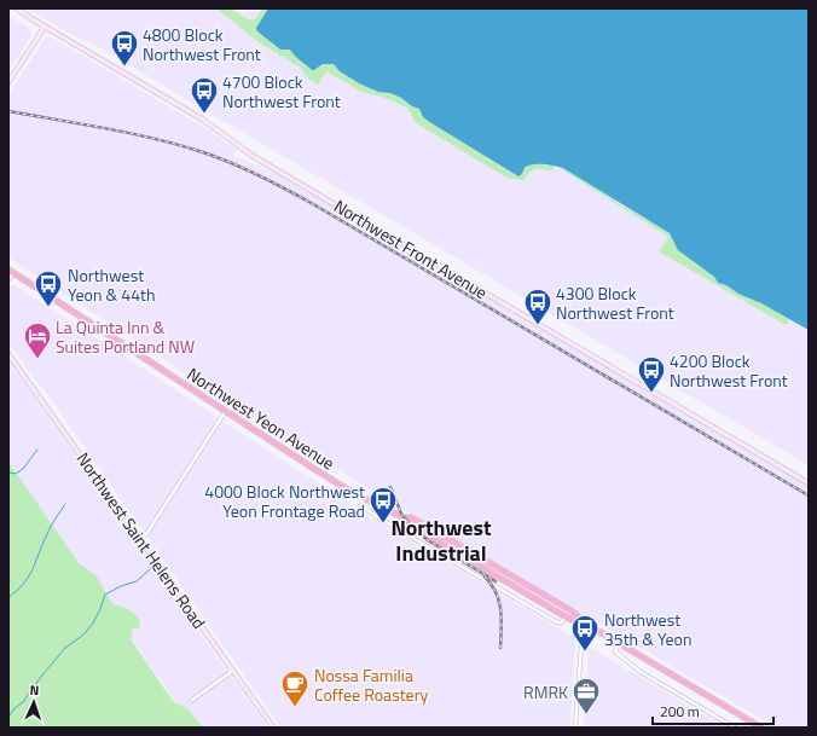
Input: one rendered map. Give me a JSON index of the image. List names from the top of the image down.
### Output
{
  "streets": {
    "highway": ["Northwest Yeon Avenue"],
    "main road": ["Northwest Front Avenue", "Northwest Saint Helens Road"]
  },
  "districts": ["Northwest Industrial"],
  "places": {
    "bus stop": [
      "4800 Block Northwest Front",
      "4700 Block Northwest Front",
      "Northwest Yeon & 44th",
      "4300 Block Northwest Front",
      "4200 Block Northwest Front",
      "4000 Block Northwest Yeon Frontage Road",
      "Northwest 35th & Yeon"
    ],
    "hotel": ["La Quinta Inn & Suites Portland NW"],
    "cafe": ["Nossa Familia Coffee Roastery"],
    "office": ["RMRK"]
  },
  "scale_bar": "200 m",
  "north": "top"
}
